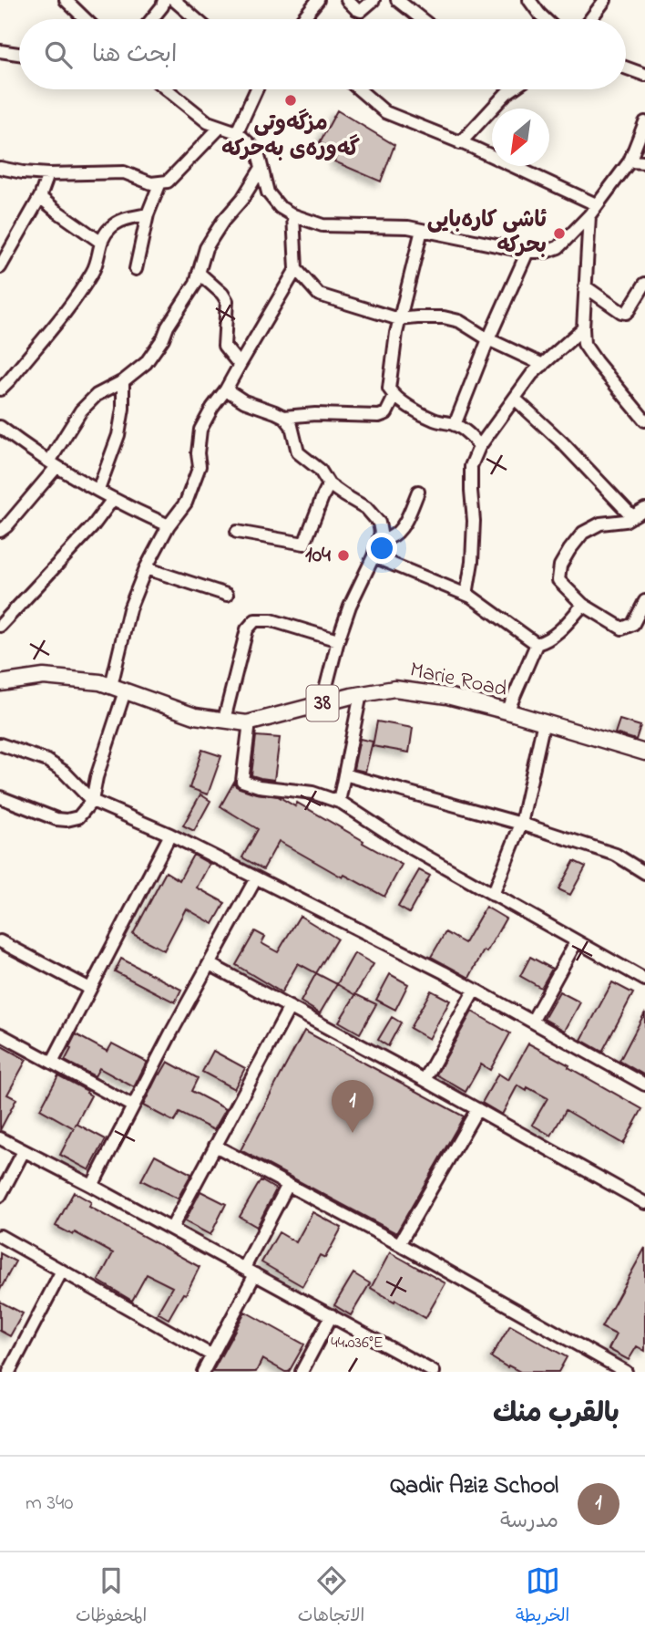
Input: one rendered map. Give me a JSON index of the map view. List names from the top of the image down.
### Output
{
  "streets": {
    "main road": ["Marie Road", "38"]
  },
  "places": ["مزگەوتی گەورەی بەحرکە", "ئاشی کارەبایی بحرکە", "104"],
  "north": "bottom left",
  "page": {
    "search": "ابحث هنا",
    "pins": "1",
    "heading": "بالقرب منك",
    "list": [
      {
        "mark": "1",
        "name": "Qadir Aziz School",
        "note": "مدرسة",
        "value": "340 m"
      }
    ],
    "nav": ["الخريطة", "الاتجاهات", "المحفوظات"]
  },
  "coordinates": ["44.036°E"]
}
